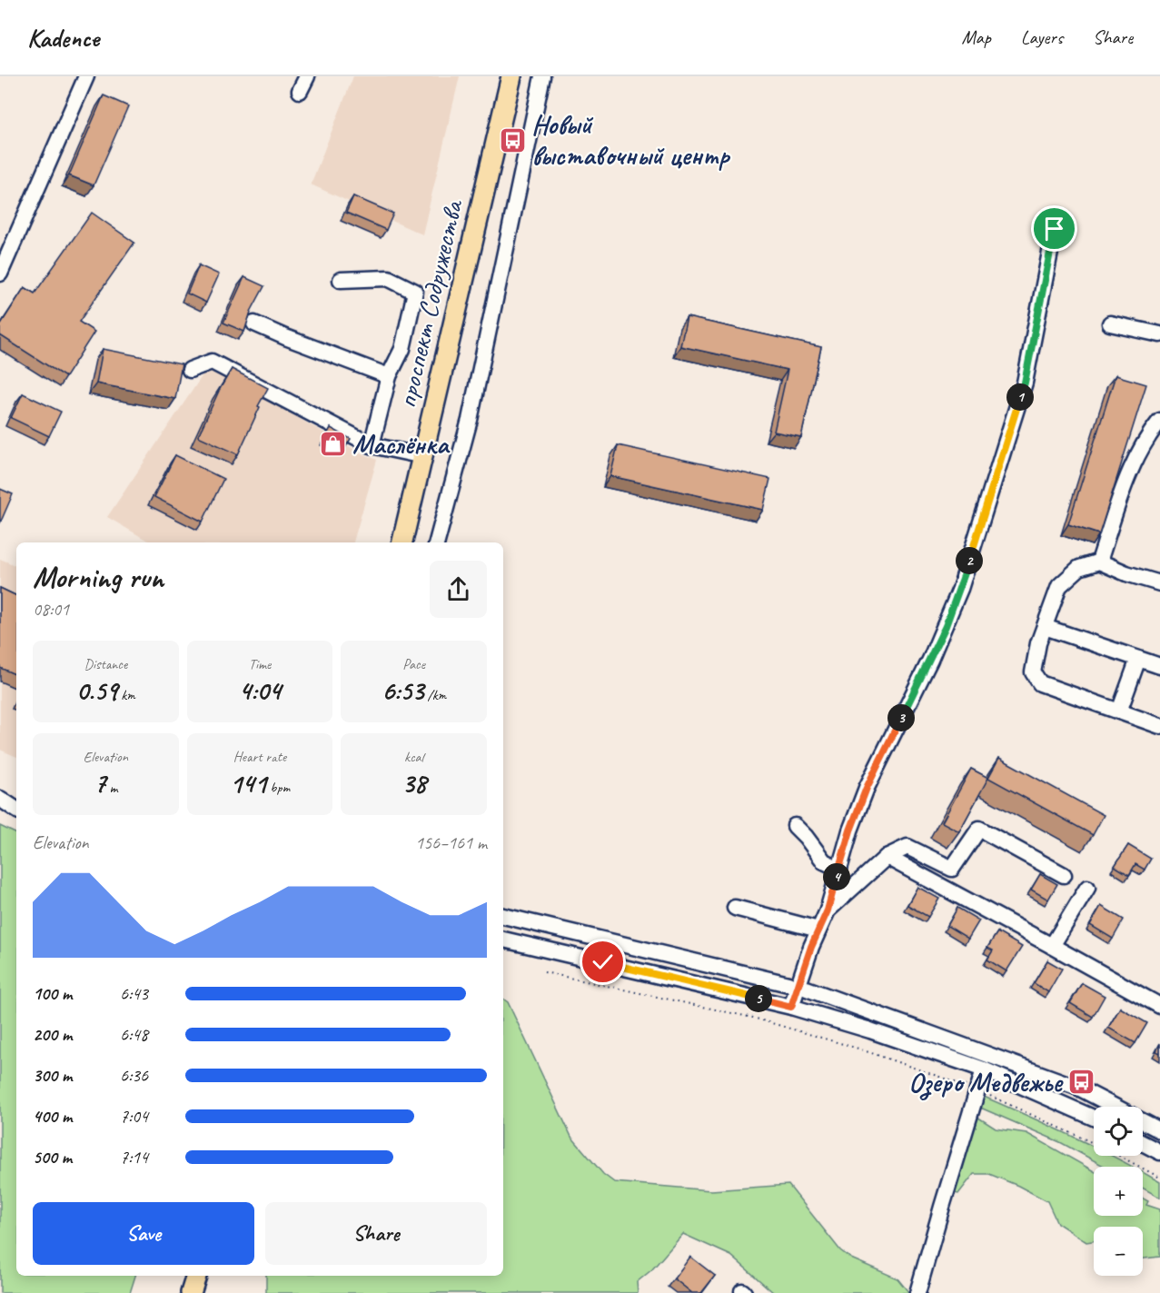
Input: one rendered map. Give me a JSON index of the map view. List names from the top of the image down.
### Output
{
  "streets": {
    "main road": ["проспект Содружества"]
  },
  "places": {
    "bus stop": ["Новый выставочный центр", "Озеро Медвежье"],
    "shop": ["Маслёнка"]
  },
  "page": {
    "header": "Kadence",
    "nav": ["Map", "Layers", "Share"],
    "pins": [
      "1",
      "2",
      "3",
      "4",
      "5"
    ],
    "heading": ["Morning run", "08:01"],
    "stats": [
      ["Distance", "0.59 km"],
      ["Time", "4:04"],
      ["Pace", "6:53 /km"],
      ["Elevation", "7 m"],
      ["Heart rate", "141 bpm"],
      ["kcal", "38"]
    ],
    "chart": ["Elevation", "156–161 m"],
    "list": [
      {
        "name": "100 m",
        "note": "6:43"
      },
      {
        "name": "200 m",
        "note": "6:48"
      },
      {
        "name": "300 m",
        "note": "6:36"
      },
      {
        "name": "400 m",
        "note": "7:04"
      },
      {
        "name": "500 m",
        "note": "7:14"
      }
    ],
    "map_buttons": ["+", "−"],
    "buttons": ["Save", "Share"]
  }
}
